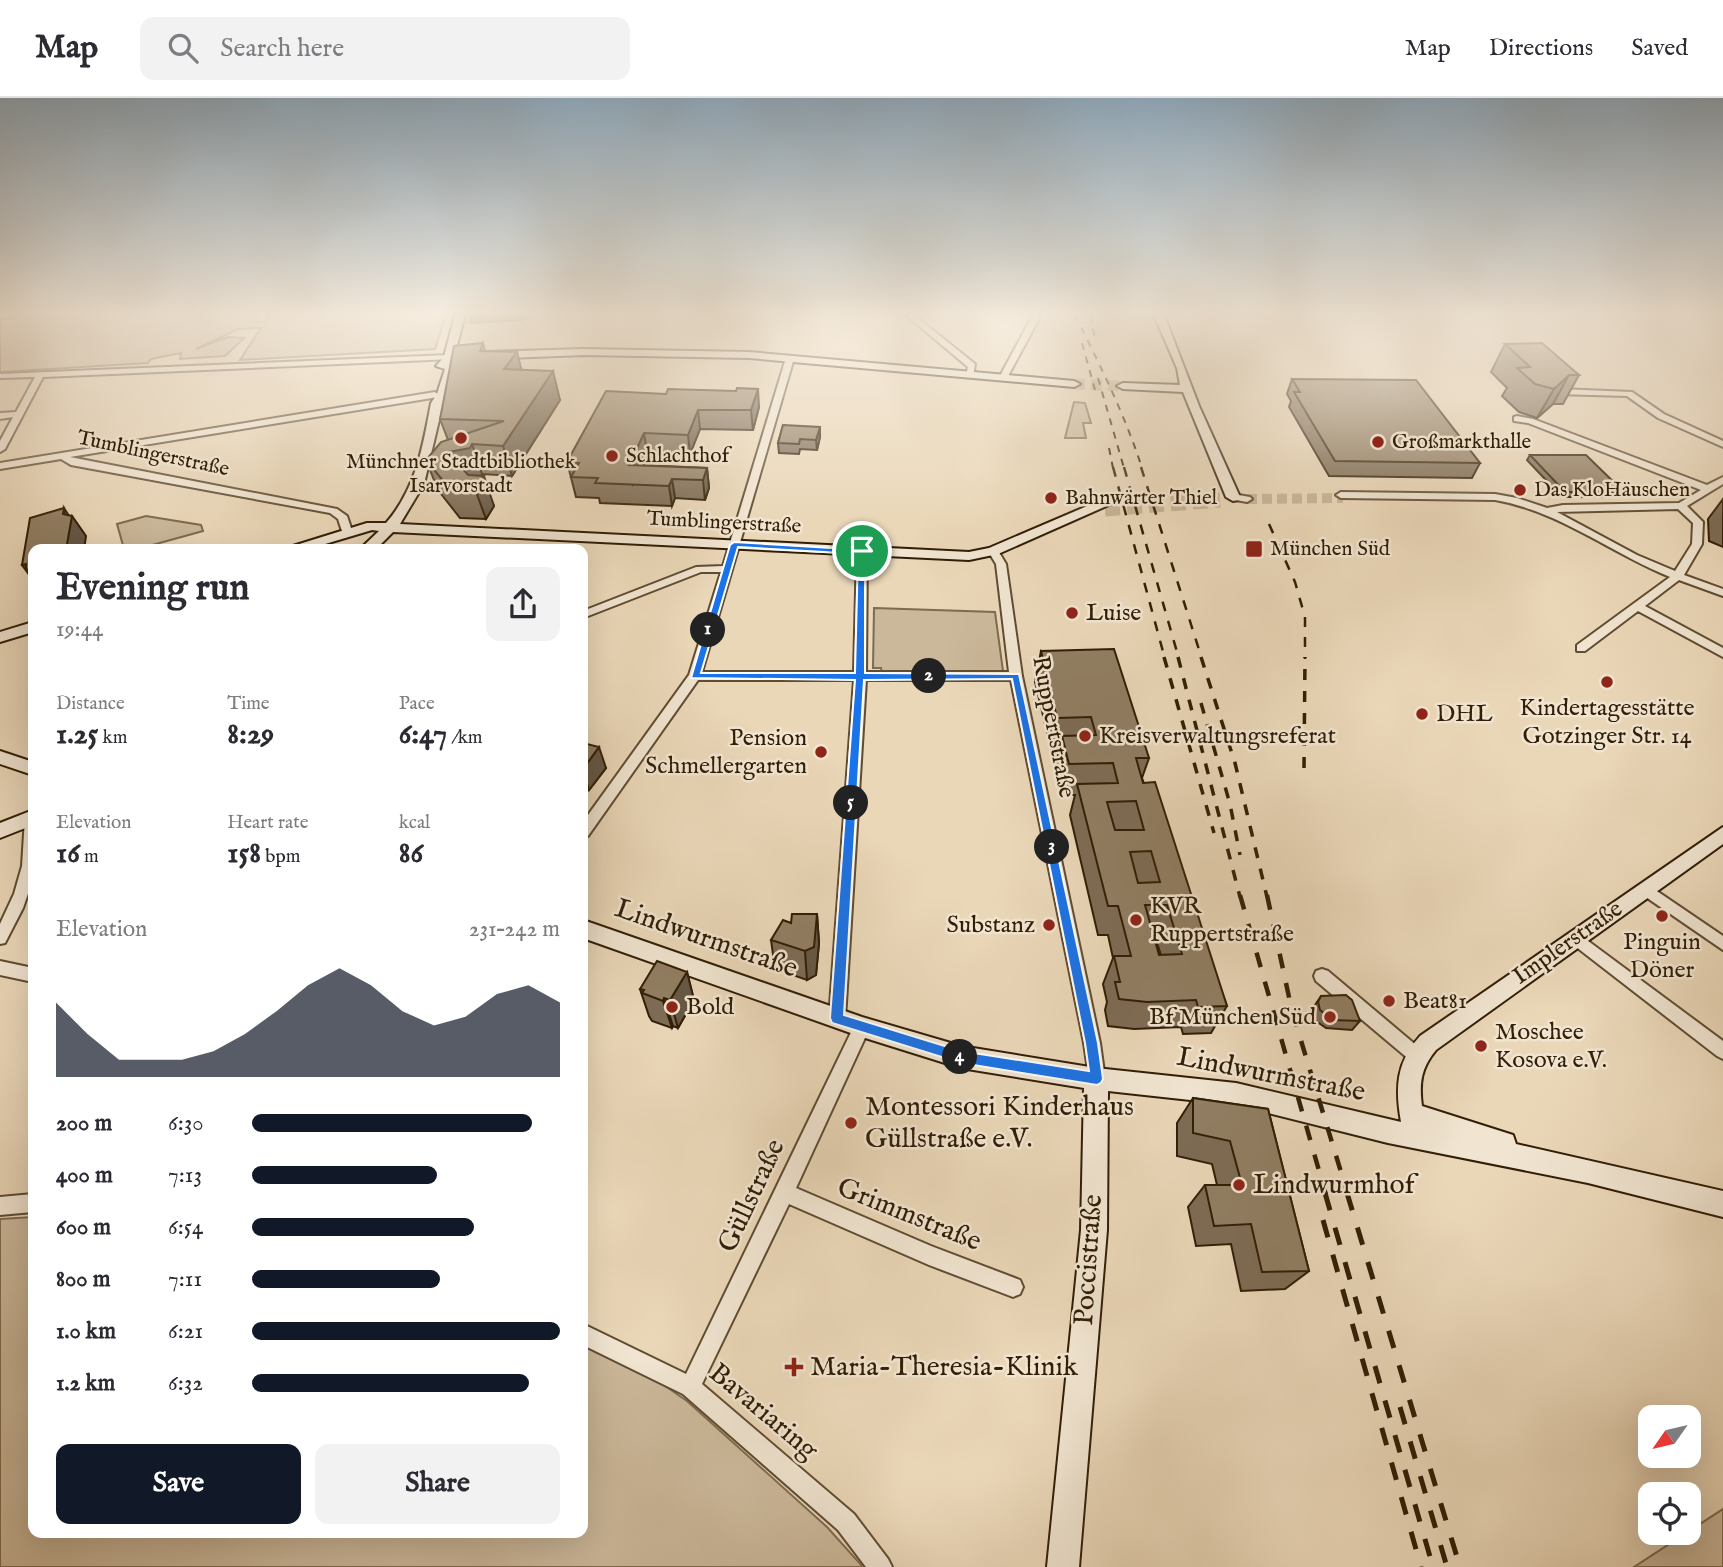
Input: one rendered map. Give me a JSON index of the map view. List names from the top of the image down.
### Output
{
  "streets": {
    "street": [
      "Tumblingerstraße",
      "Ruppertstraße",
      "Lindwurmstraße",
      "Implerstraße",
      "Güllstraße",
      "Grimmstraße",
      "Poccistraße",
      "Bavariaring"
    ]
  },
  "crossings": [
    ["Tumblingerstraße", "Ruppertstraße"],
    ["Ruppertstraße", "Lindwurmstraße"],
    ["Ruppertstraße", "Poccistraße"],
    ["Lindwurmstraße", "Güllstraße"],
    ["Lindwurmstraße", "Poccistraße"],
    ["Güllstraße", "Grimmstraße"],
    ["Güllstraße", "Bavariaring"]
  ],
  "places": {
    "other": [
      "Münchner Stadtbibliothek Isarvorstadt",
      "Großmarkthalle",
      "Schlachthof",
      "Das KloHäuschen",
      "Bahnwärter Thiel",
      "Luise",
      "Kindertagesstätte Gotzinger Str. 14",
      "DHL",
      "Kreisverwaltungsreferat",
      "Pension Schmellergarten",
      "Pinguin Döner",
      "KVR Ruppertstraße",
      "Substanz",
      "Beat81",
      "Bold",
      "Bf München Süd",
      "Moschee Kosova e.V.",
      "Montessori Kinderhaus Güllstraße e.V.",
      "Lindwurmhof"
    ],
    "transit": ["München Süd"],
    "health": ["Maria-Theresia-Klinik"]
  },
  "north": "bottom left",
  "page": {
    "header": "Map",
    "search": "Search here",
    "nav": ["Map", "Directions", "Saved"],
    "heading": ["Evening run", "19:44"],
    "pins": [
      "1",
      "2",
      "5",
      "3",
      "4"
    ],
    "stats": [
      ["Distance", "1.25 km"],
      ["Time", "8:29"],
      ["Pace", "6:47 /km"],
      ["Elevation", "16 m"],
      ["Heart rate", "158 bpm"],
      ["kcal", "86"]
    ],
    "chart": ["Elevation", "231–242 m"],
    "list": [
      {
        "name": "200 m",
        "note": "6:30"
      },
      {
        "name": "400 m",
        "note": "7:13"
      },
      {
        "name": "600 m",
        "note": "6:54"
      },
      {
        "name": "800 m",
        "note": "7:11"
      },
      {
        "name": "1.0 km",
        "note": "6:21"
      },
      {
        "name": "1.2 km",
        "note": "6:32"
      }
    ],
    "buttons": ["Save", "Share"]
  }
}
